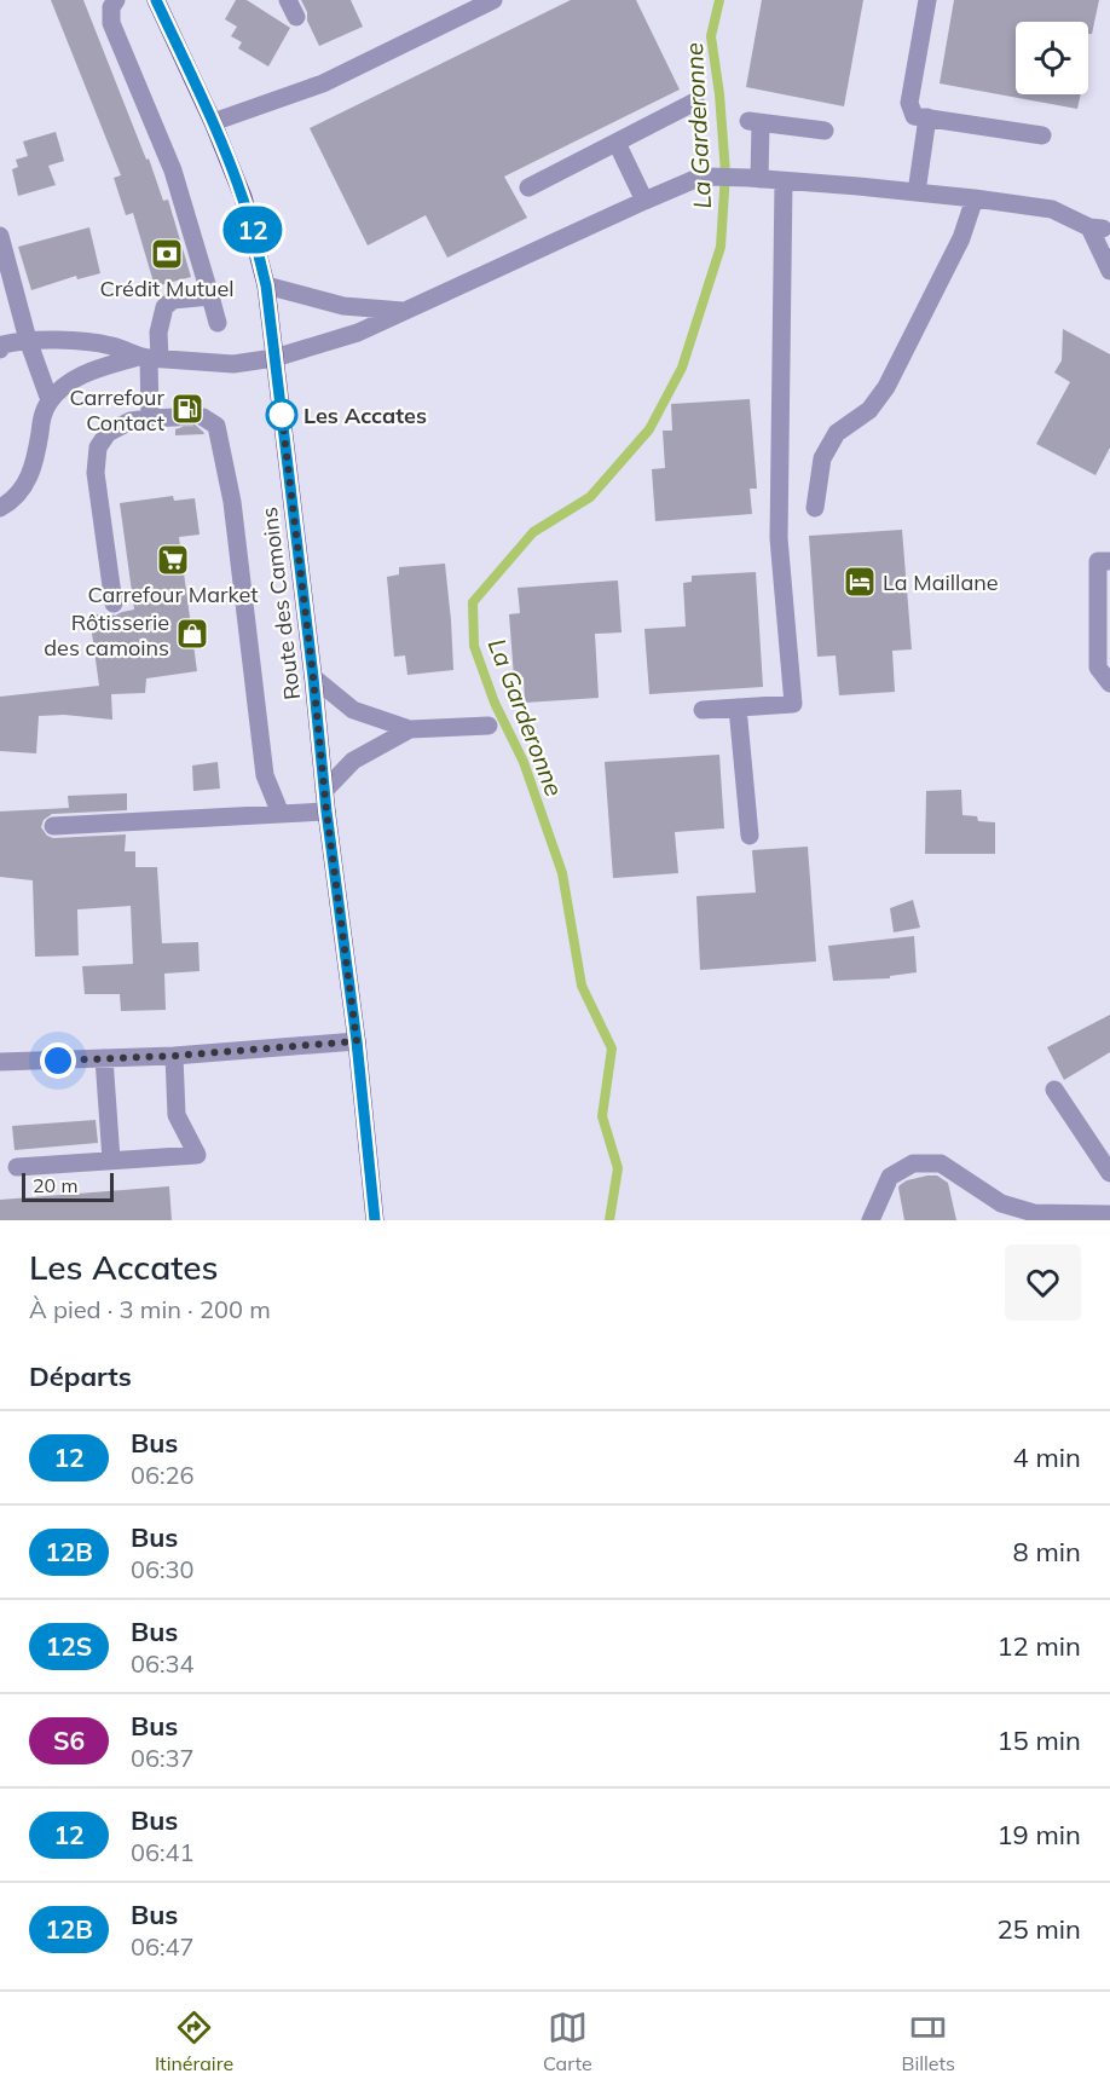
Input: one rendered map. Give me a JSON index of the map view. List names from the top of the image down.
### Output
{
  "streets": {
    "main road": ["Route des Camoins"]
  },
  "water": ["La Garderonne"],
  "places": {
    "bank": ["Crédit Mutuel"],
    "fuel station": ["Carrefour Contact"],
    "other": ["Les Accates"],
    "supermarket": ["Carrefour Market"],
    "hotel": ["La Maillane"],
    "shop": ["Rôtisserie des camoins"]
  },
  "lines": ["bus line 12"],
  "scale_bar": "20 m",
  "page": {
    "on_map": "12",
    "scale": "20 m",
    "heading": [
      ["Les Accates", "À pied · 3 min · 200 m"],
      "Départs"
    ],
    "list": [
      {
        "mark": "12",
        "name": "Bus",
        "note": "06:26",
        "value": "4 min"
      },
      {
        "mark": "12B",
        "name": "Bus",
        "note": "06:30",
        "value": "8 min"
      },
      {
        "mark": "12S",
        "name": "Bus",
        "note": "06:34",
        "value": "12 min"
      },
      {
        "mark": "S6",
        "name": "Bus",
        "note": "06:37",
        "value": "15 min"
      },
      {
        "mark": "12",
        "name": "Bus",
        "note": "06:41",
        "value": "19 min"
      },
      {
        "mark": "12B",
        "name": "Bus",
        "note": "06:47",
        "value": "25 min"
      }
    ],
    "tabs": ["Itinéraire", "Carte", "Billets"]
  }
}
